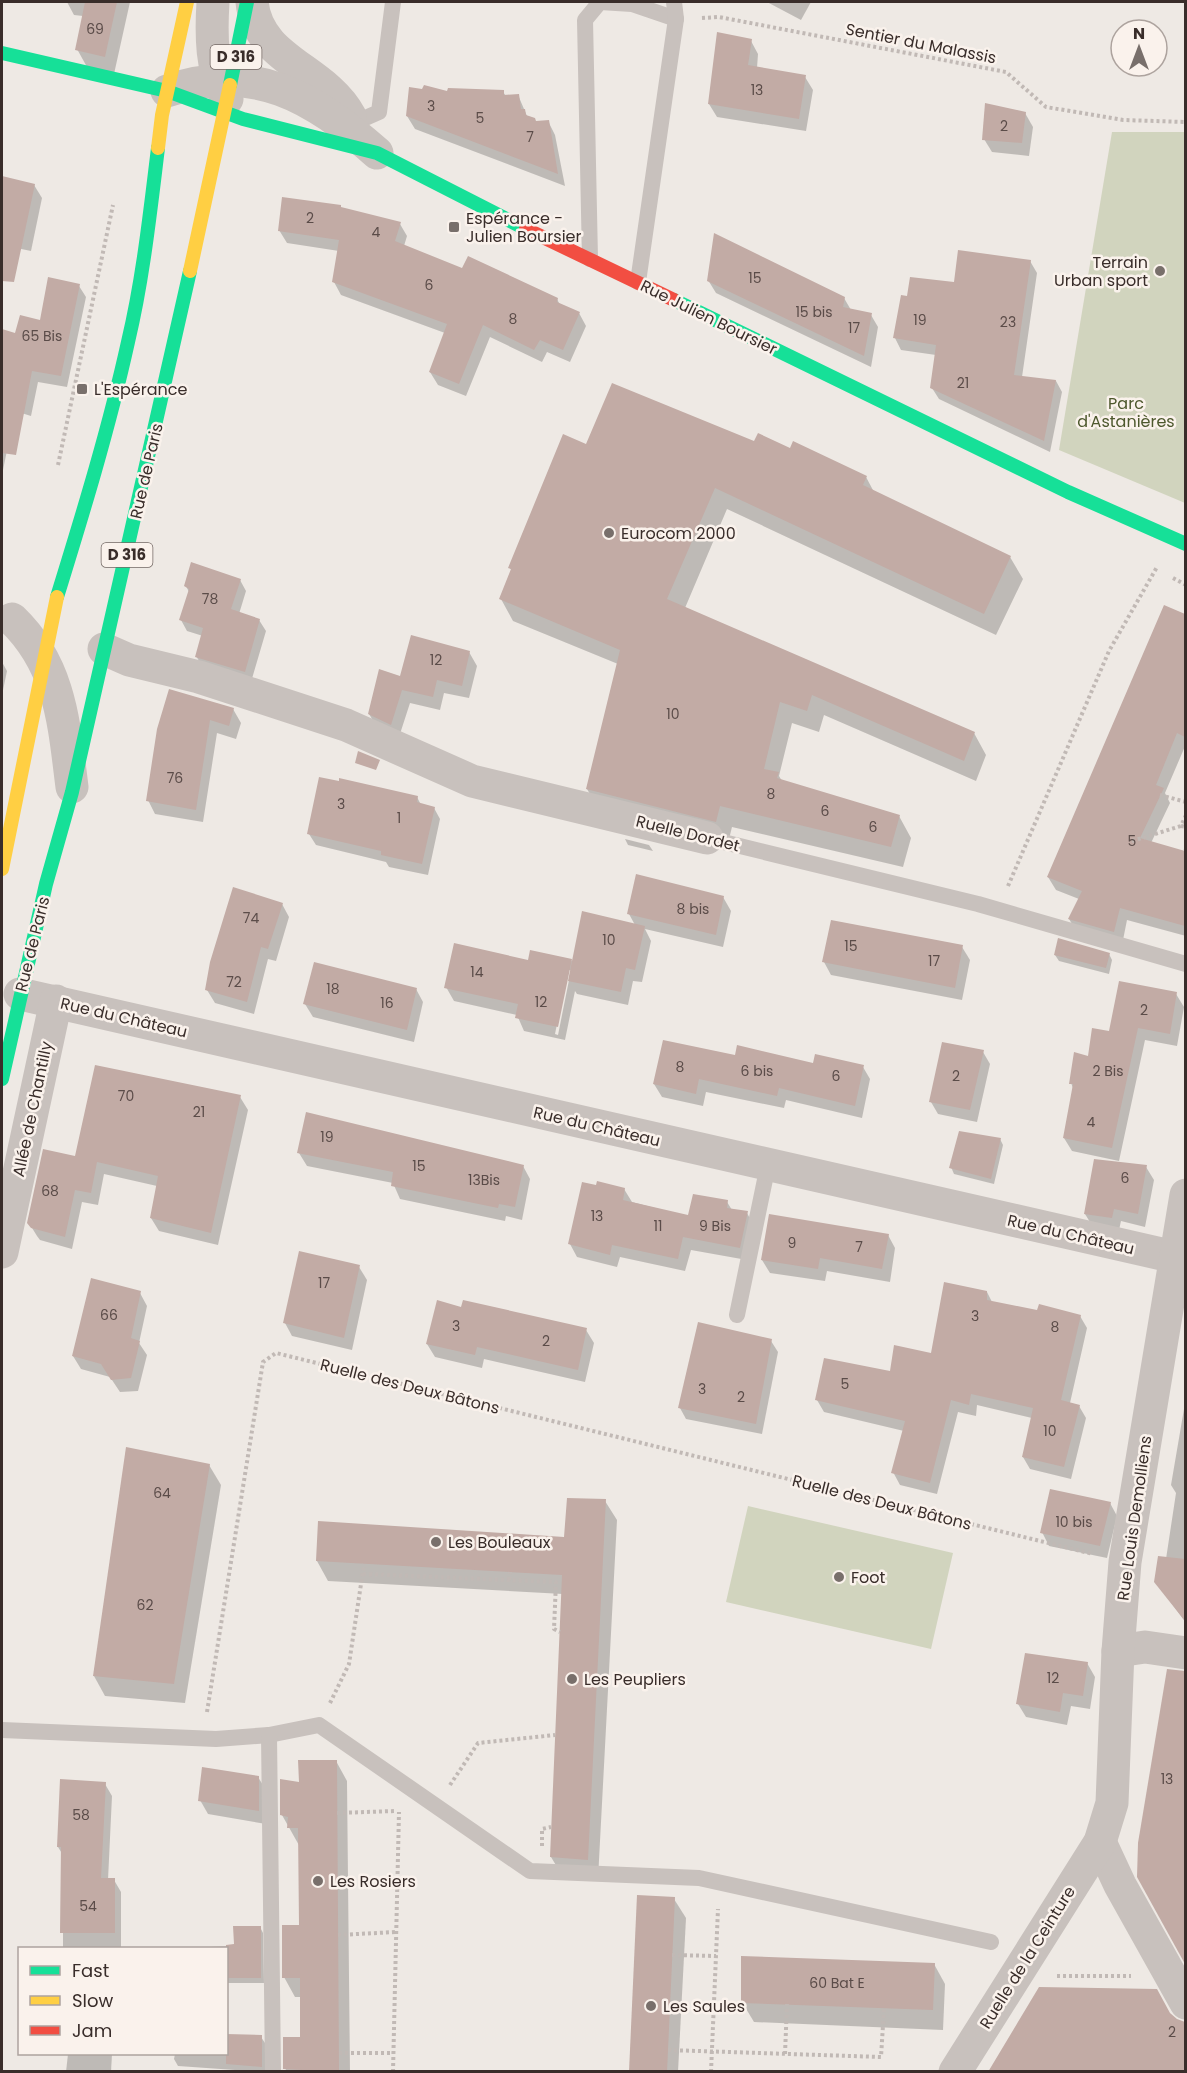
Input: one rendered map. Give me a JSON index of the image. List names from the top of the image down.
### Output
{
  "streets": {
    "main road": ["D 316", "Rue Julien Boursier", "Rue de Paris"],
    "street": [
      "Ruelle Dordet",
      "Rue du Château",
      "Allée de Chantilly",
      "Rue Louis Demolliens",
      "Ruelle de la Ceinture"
    ],
    "path": ["Sentier du Malassis", "Ruelle des Deux Bâtons"]
  },
  "crossings": [
    ["Rue de Paris", "Ruelle Dordet"],
    ["Rue de Paris", "Rue du Château"],
    ["Rue du Château", "Allée de Chantilly"],
    ["Rue du Château", "Rue Louis Demolliens"],
    ["Ruelle des Deux Bâtons", "Rue Louis Demolliens"],
    ["Rue Louis Demolliens", "Ruelle de la Ceinture"]
  ],
  "parks": ["Parc d'Astanières"],
  "places": {
    "transit": ["Espérance - Julien Boursier", "L'Espérance"],
    "other": [
      "Terrain Urban sport",
      "Eurocom 2000",
      "Les Bouleaux",
      "Foot",
      "Les Peupliers",
      "Les Rosiers",
      "Les Saules"
    ]
  },
  "house_numbers": [
    "69",
    "13",
    "3",
    "5",
    "2",
    "7",
    "2",
    "4",
    "15",
    "6",
    "15 bis",
    "8",
    "19",
    "23",
    "17",
    "65 Bis",
    "21",
    "78",
    "12",
    "10",
    "76",
    "8",
    "3",
    "6",
    "1",
    "6",
    "5",
    "8 bis",
    "74",
    "10",
    "15",
    "17",
    "14",
    "72",
    "18",
    "12",
    "16",
    "2",
    "8",
    "6 bis",
    "2 Bis",
    "6",
    "2",
    "70",
    "21",
    "4",
    "19",
    "15",
    "6",
    "13Bis",
    "68",
    "13",
    "11",
    "9 Bis",
    "9",
    "7",
    "17",
    "66",
    "3",
    "3",
    "8",
    "2",
    "5",
    "3",
    "2",
    "10",
    "64",
    "10 bis",
    "62",
    "12",
    "13",
    "58",
    "54",
    "60 Bat E",
    "2"
  ],
  "legend": ["Fast", "Slow", "Jam"],
  "north": "top"
}
